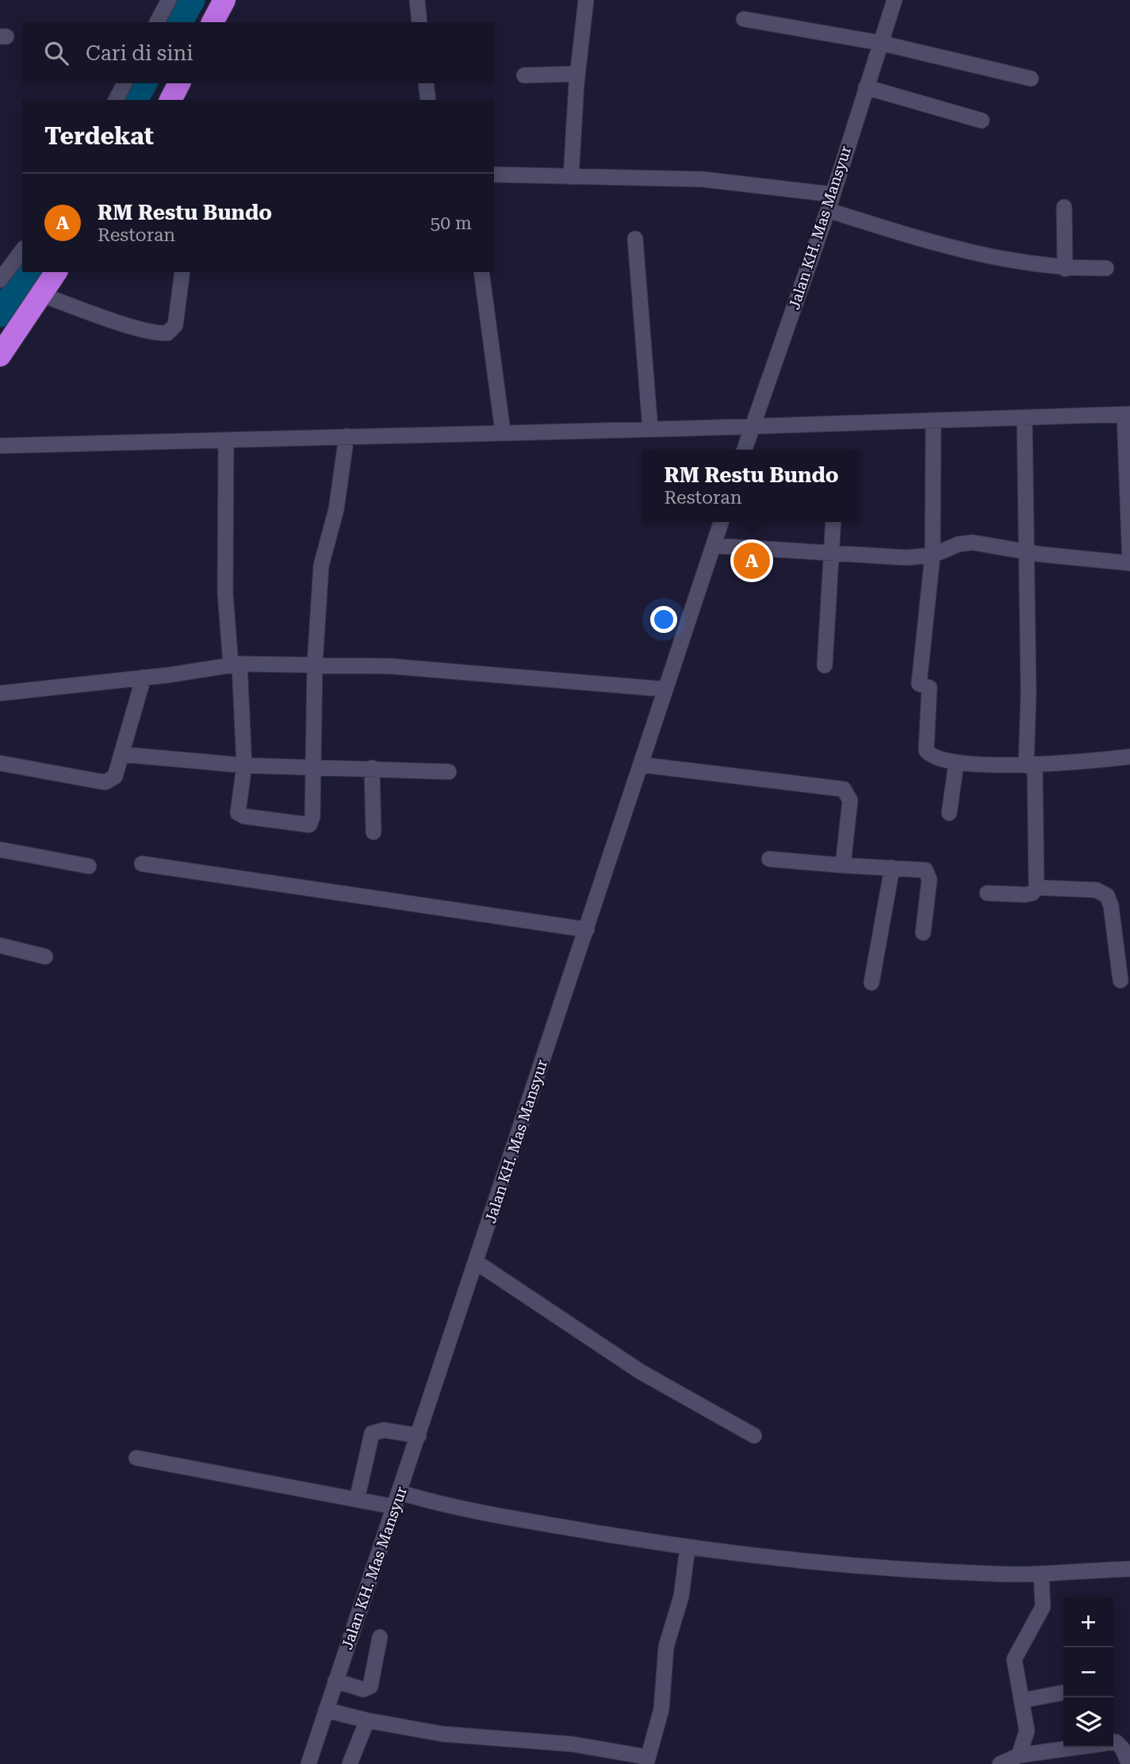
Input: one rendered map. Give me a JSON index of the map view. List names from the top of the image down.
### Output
{
  "streets": {
    "street": ["Jalan KH. Mas Mansyur"]
  },
  "page": {
    "search": "Cari di sini",
    "heading": "Terdekat",
    "list": [
      {
        "mark": "A",
        "name": "RM Restu Bundo",
        "note": "Restoran",
        "value": "50 m"
      }
    ],
    "popup": ["RM Restu Bundo", "Restoran"],
    "pins": "A",
    "map_buttons": ["+", "−"]
  }
}
